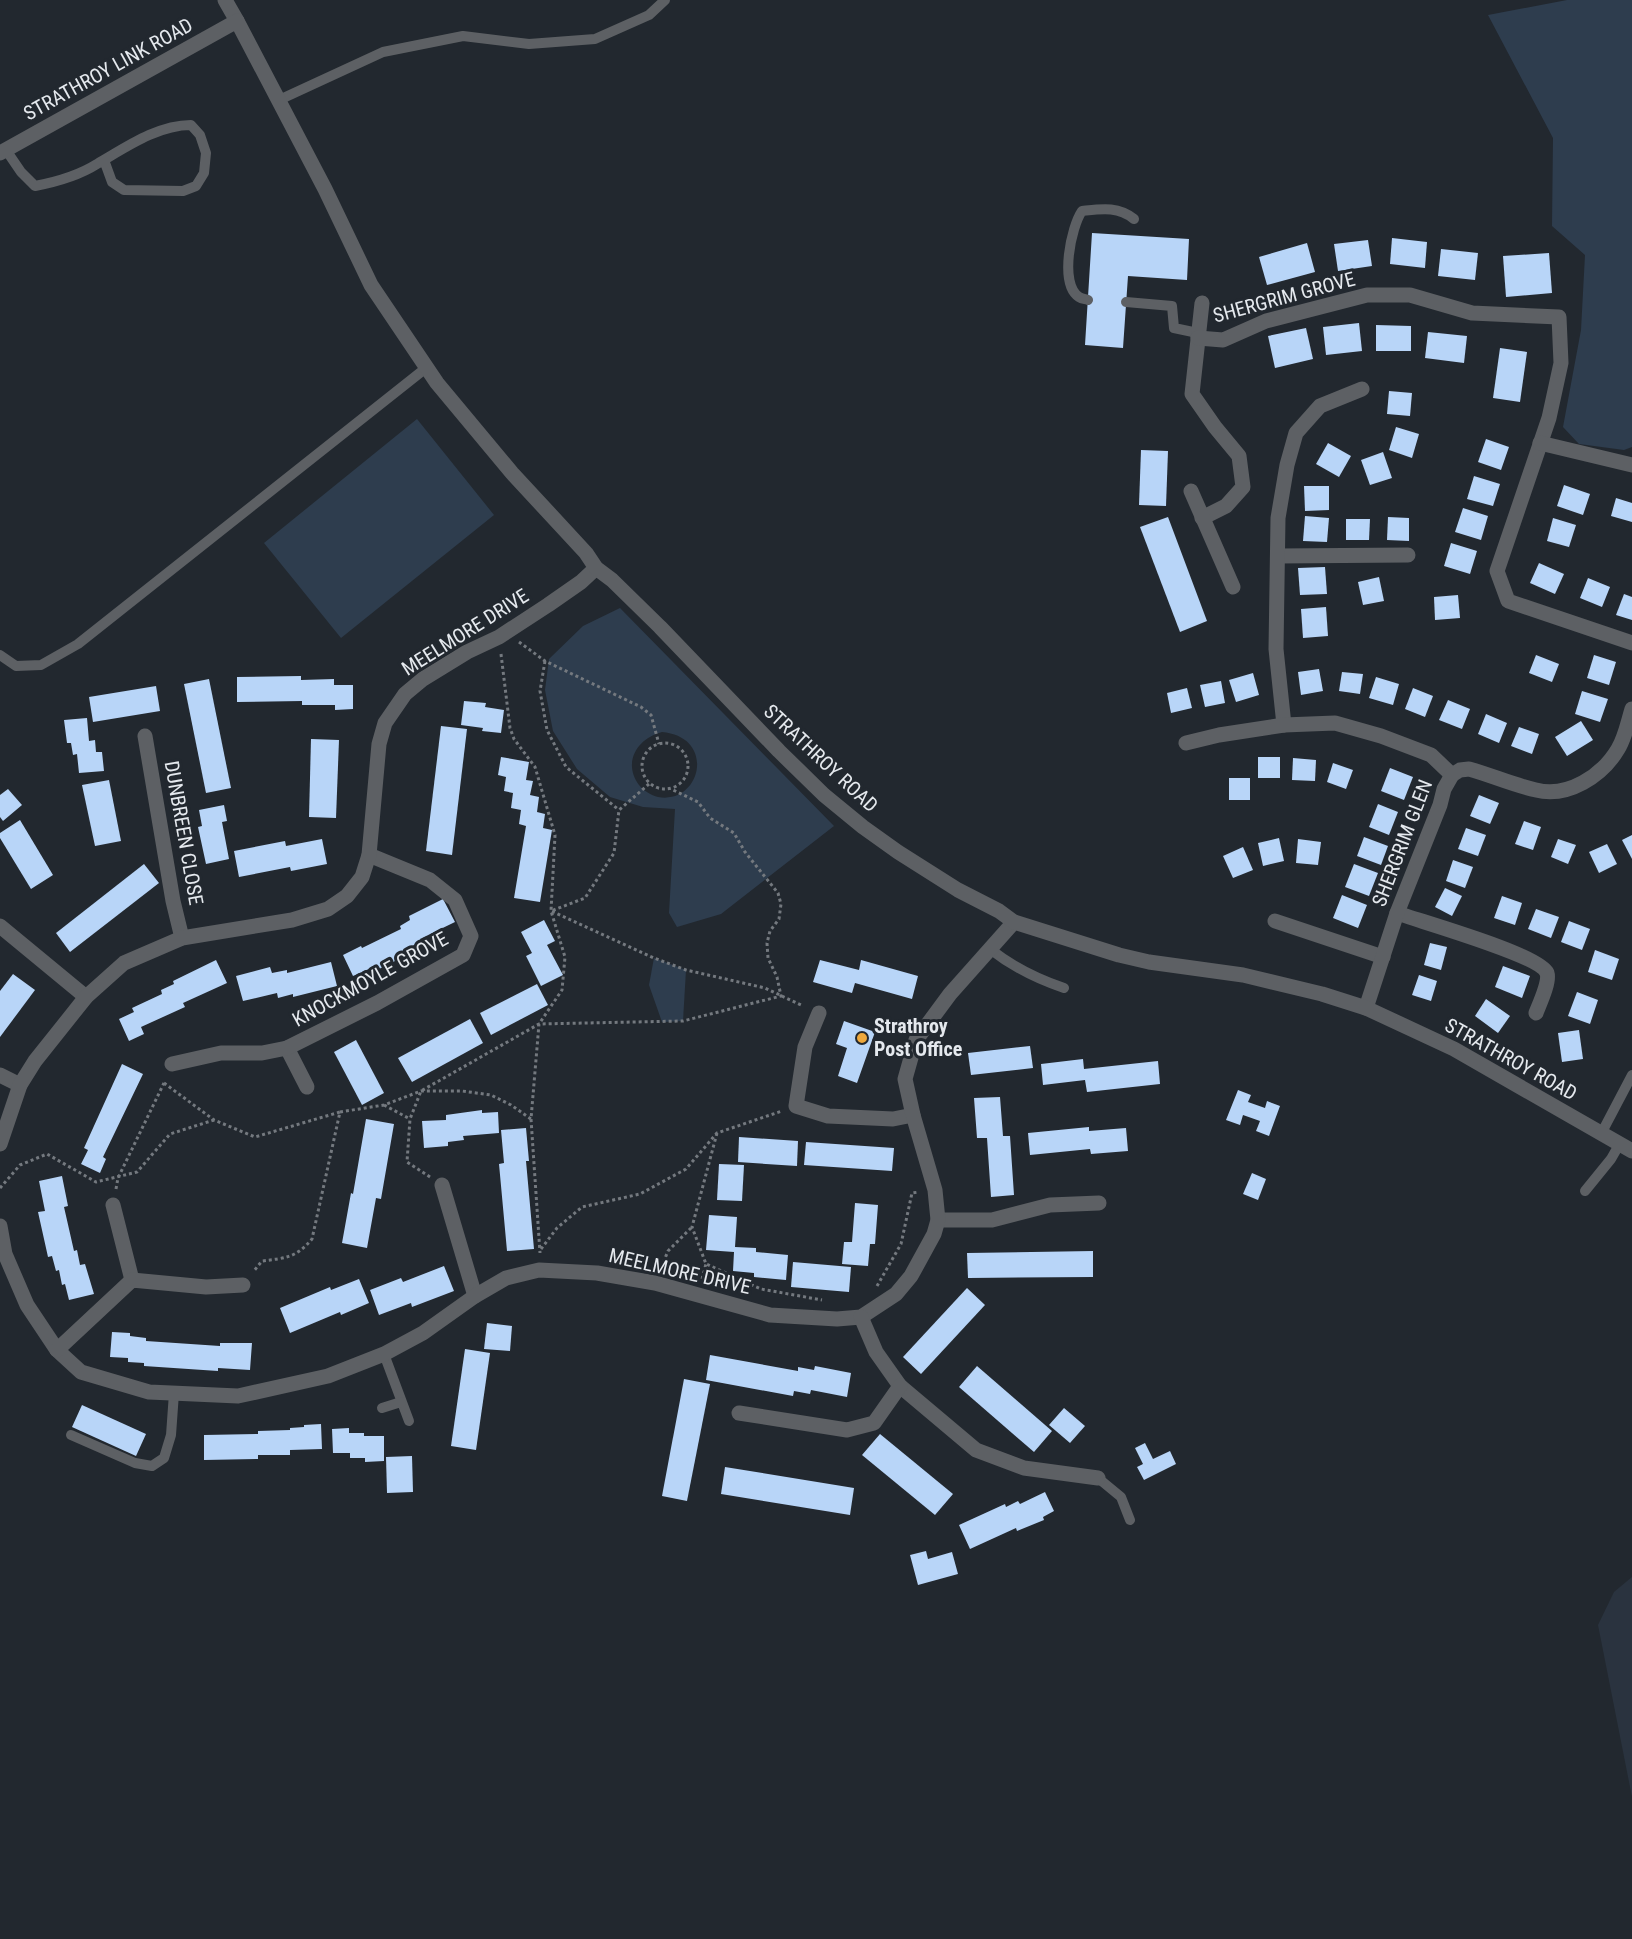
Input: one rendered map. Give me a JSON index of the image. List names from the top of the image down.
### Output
{
  "streets": {
    "street": [
      "STRATHROY LINK ROAD",
      "SHERGRIM GROVE",
      "MEELMORE DRIVE",
      "STRATHROY ROAD",
      "DUNBREEN CLOSE",
      "SHERGRIM GLEN",
      "KNOCKMOYLE GROVE"
    ]
  },
  "crossings": [
    ["STRATHROY LINK ROAD", "STRATHROY ROAD"],
    ["MEELMORE DRIVE", "STRATHROY ROAD"],
    ["MEELMORE DRIVE", "DUNBREEN CLOSE"],
    ["MEELMORE DRIVE", "KNOCKMOYLE GROVE"],
    ["STRATHROY ROAD", "SHERGRIM GLEN"]
  ],
  "places": ["Strathroy Post Office"]
}
